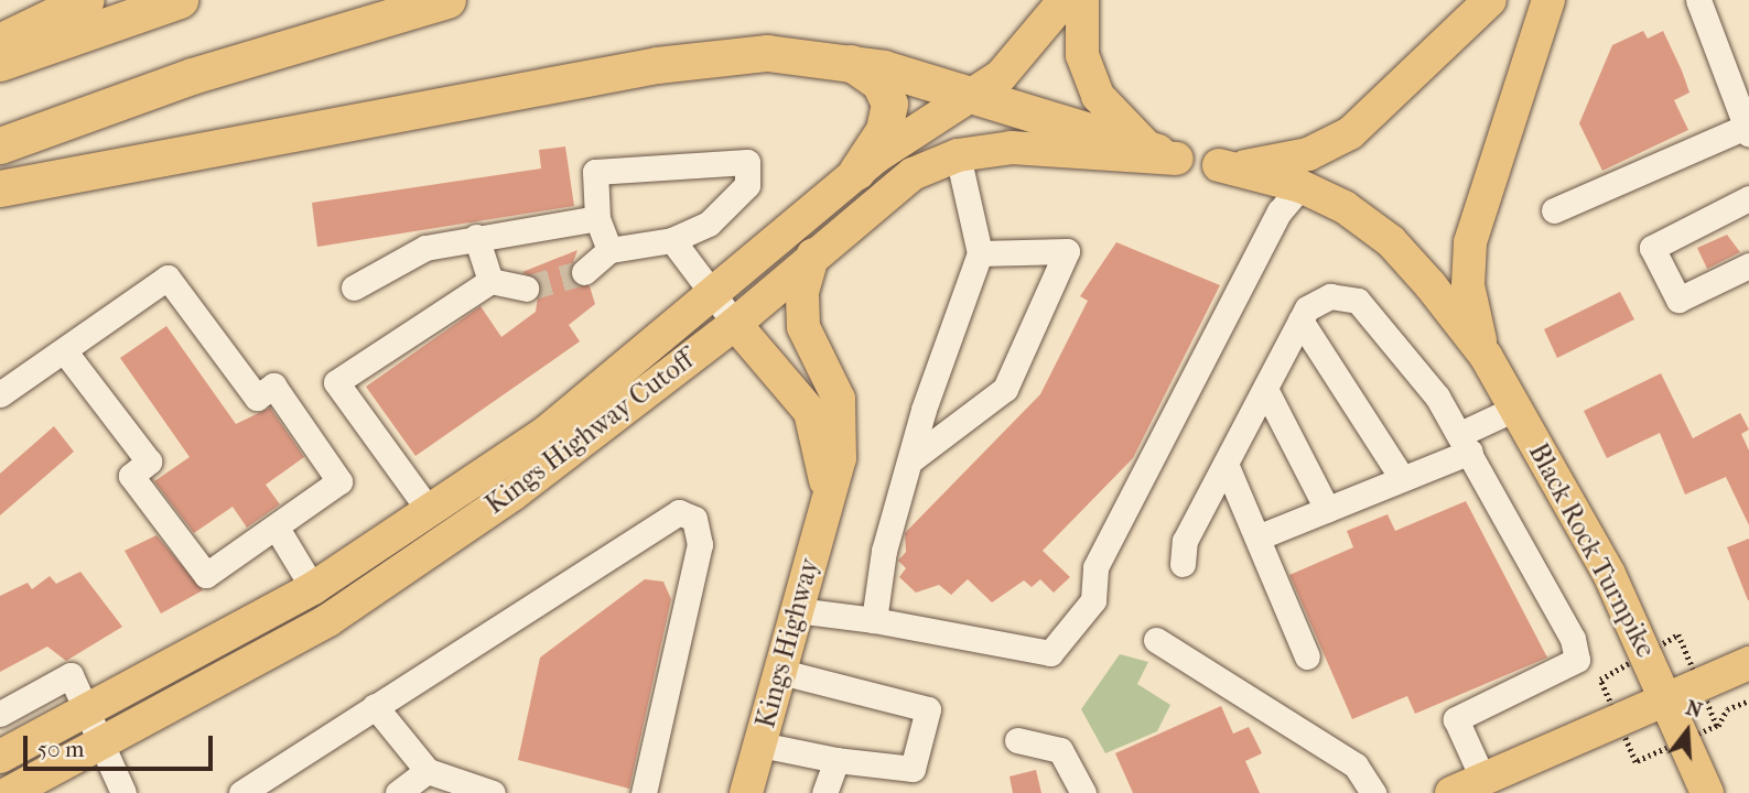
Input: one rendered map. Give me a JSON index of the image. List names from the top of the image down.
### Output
{
  "streets": {
    "main road": ["Kings Highway Cutoff", "Black Rock Turnpike", "Kings Highway"]
  },
  "crossings": [
    ["Kings Highway Cutoff", "Black Rock Turnpike"],
    ["Kings Highway Cutoff", "Kings Highway"]
  ],
  "scale_bar": "50 m",
  "north": "top"
}
